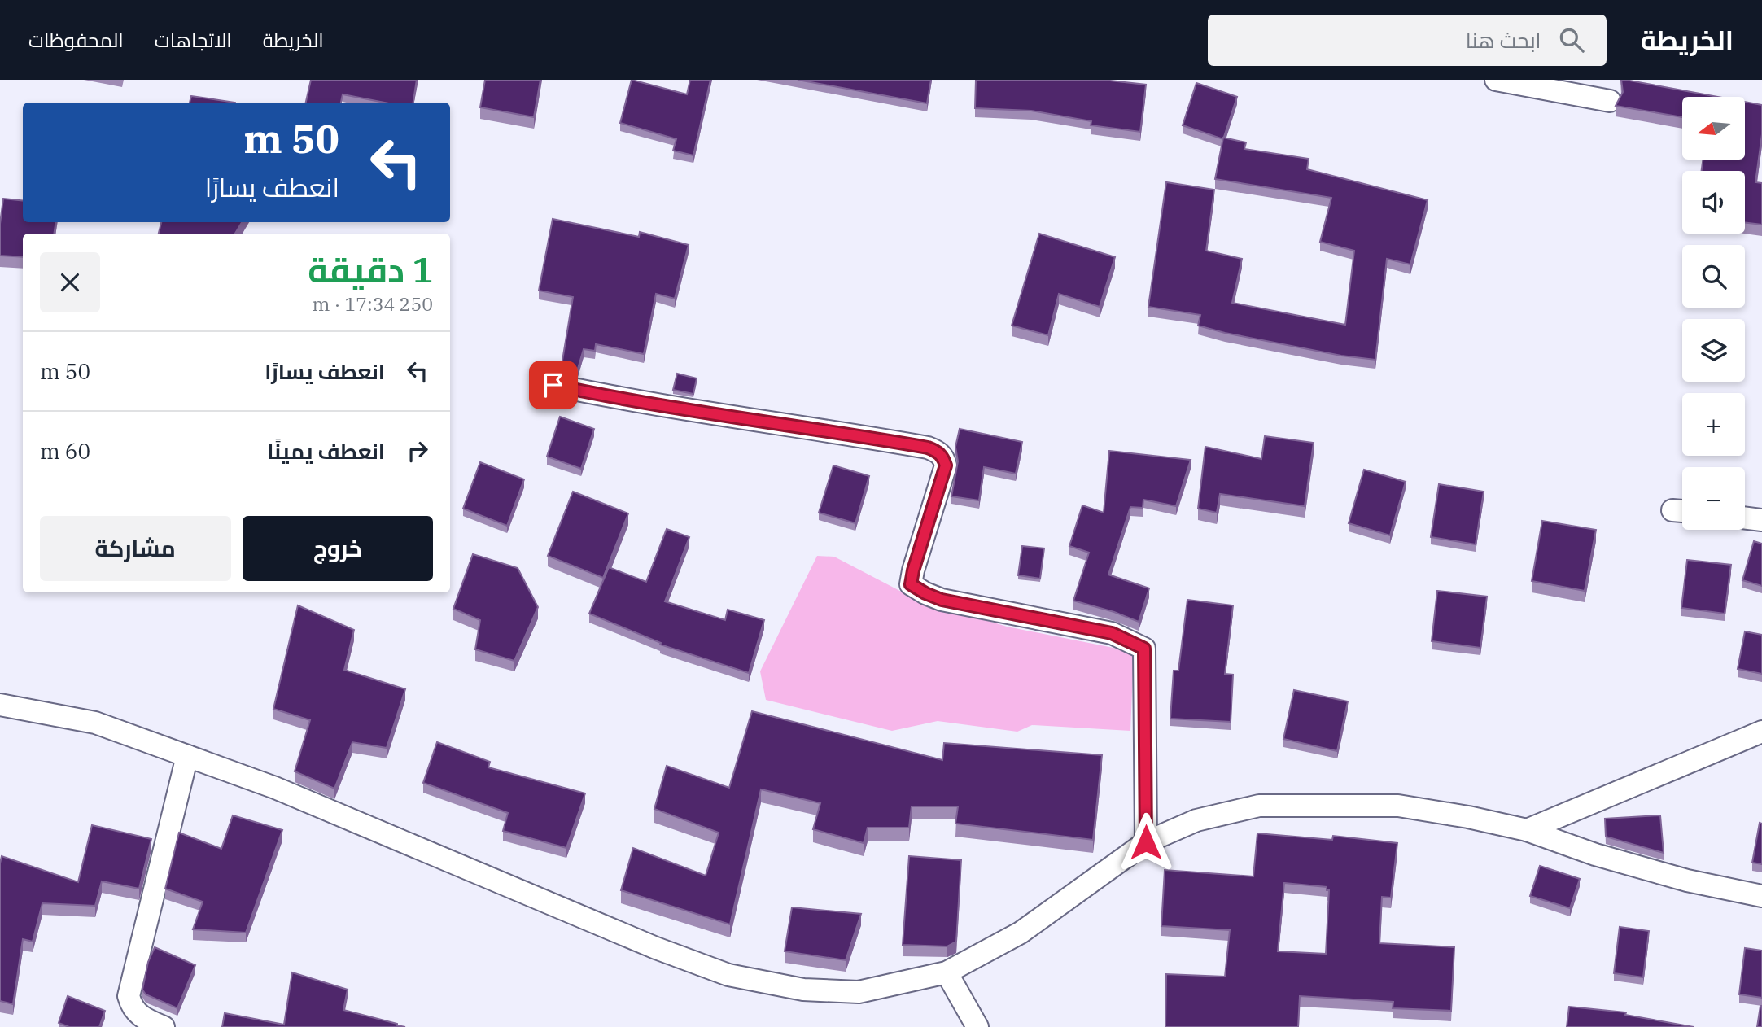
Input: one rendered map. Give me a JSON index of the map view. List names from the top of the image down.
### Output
{
  "north": "left",
  "page": {
    "header": "الخريطة",
    "search": "ابحث هنا",
    "nav": ["الخريطة", "الاتجاهات", "المحفوظات"],
    "map_buttons": ["+", "−"],
    "turn": ["50 m", "انعطف يسارًا"],
    "heading": ["1 دقيقة", "250 m · 17:34"],
    "list": [
      {
        "name": "انعطف يسارًا",
        "value": "50 m"
      },
      {
        "name": "انعطف يمينًا",
        "value": "60 m"
      }
    ],
    "buttons": ["خروج", "مشاركة"]
  }
}
